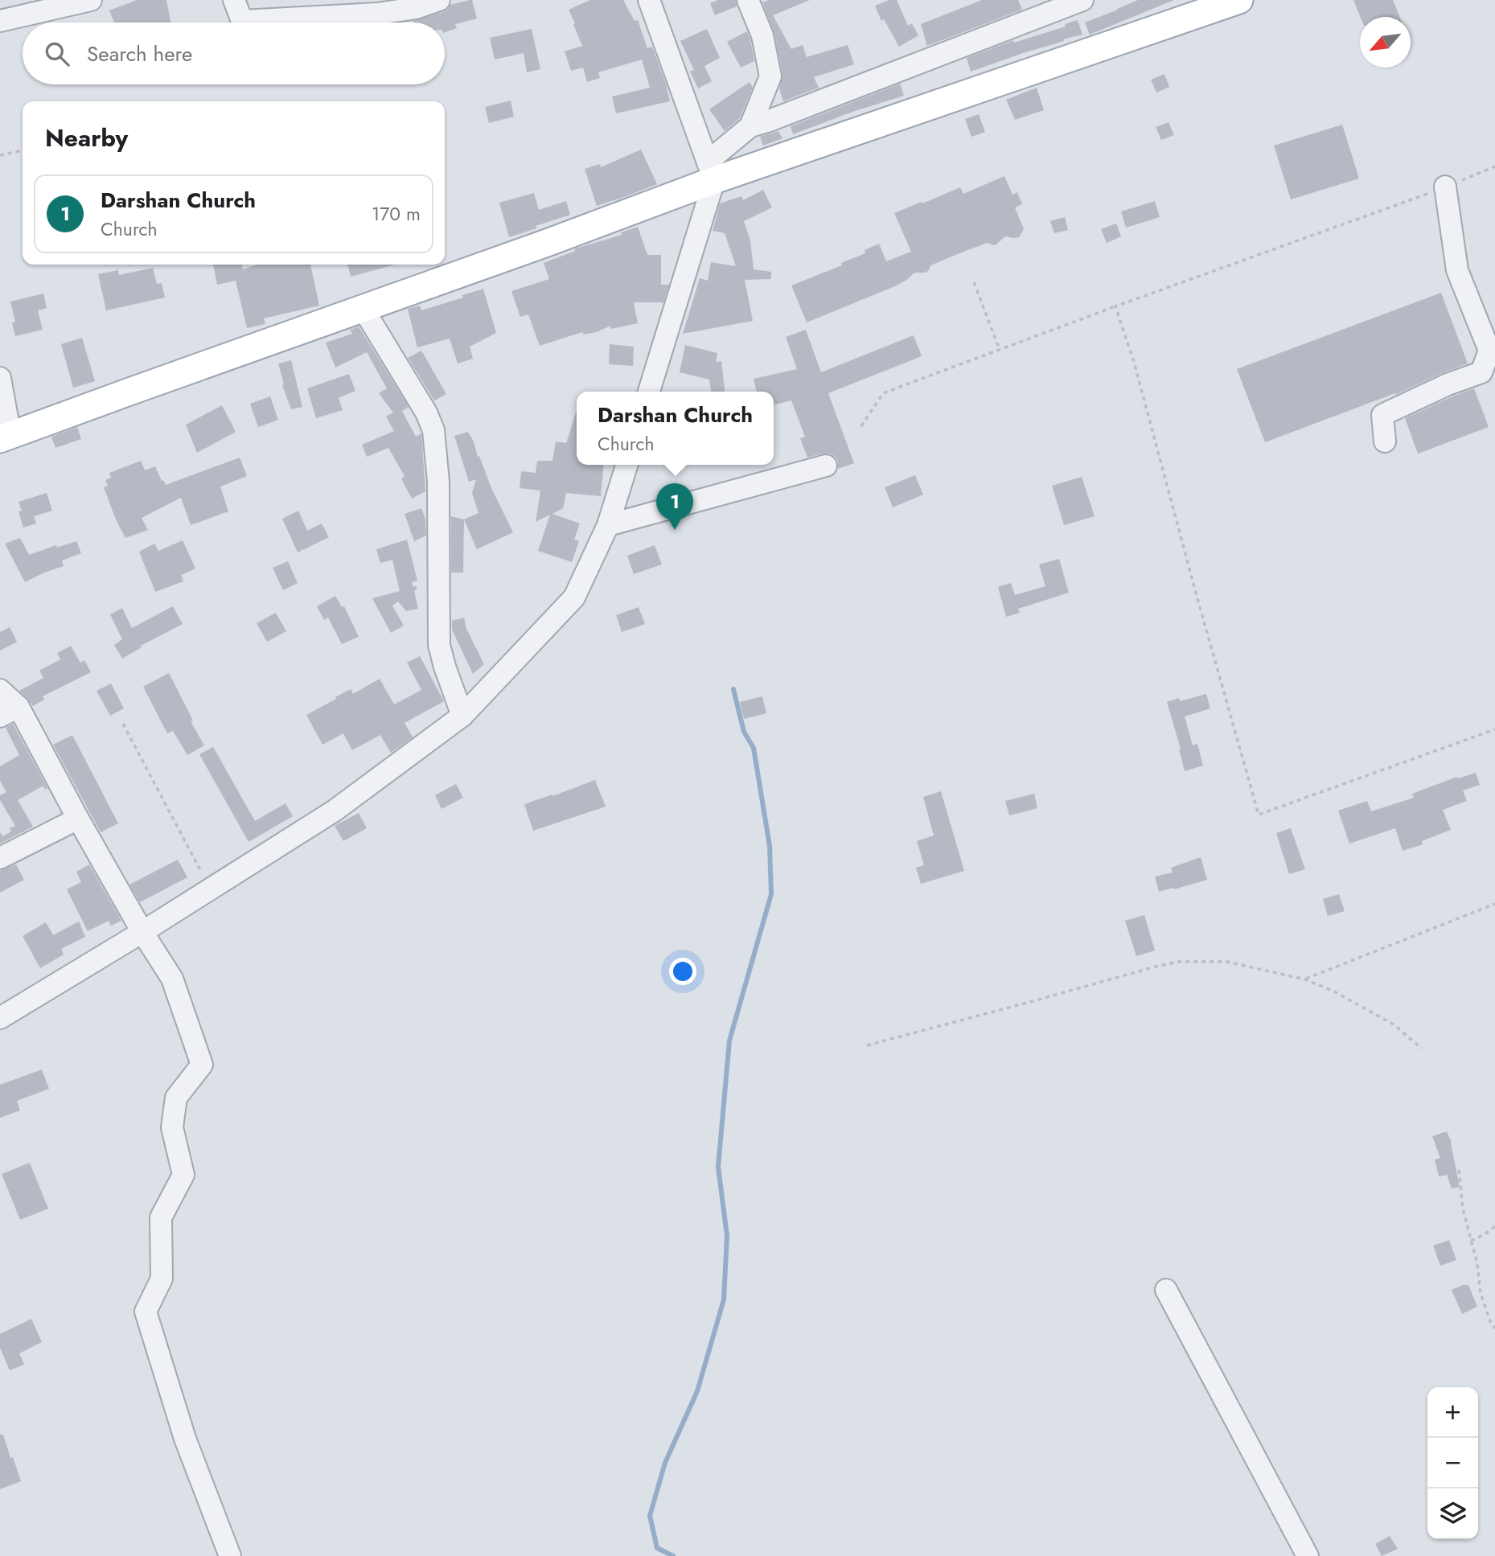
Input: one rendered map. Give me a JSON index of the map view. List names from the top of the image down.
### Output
{
  "north": "bottom left",
  "page": {
    "search": "Search here",
    "heading": "Nearby",
    "list": [
      {
        "mark": "1",
        "name": "Darshan Church",
        "note": "Church",
        "value": "170 m"
      }
    ],
    "popup": ["Darshan Church", "Church"],
    "pins": "1",
    "map_buttons": ["+", "−"]
  }
}
